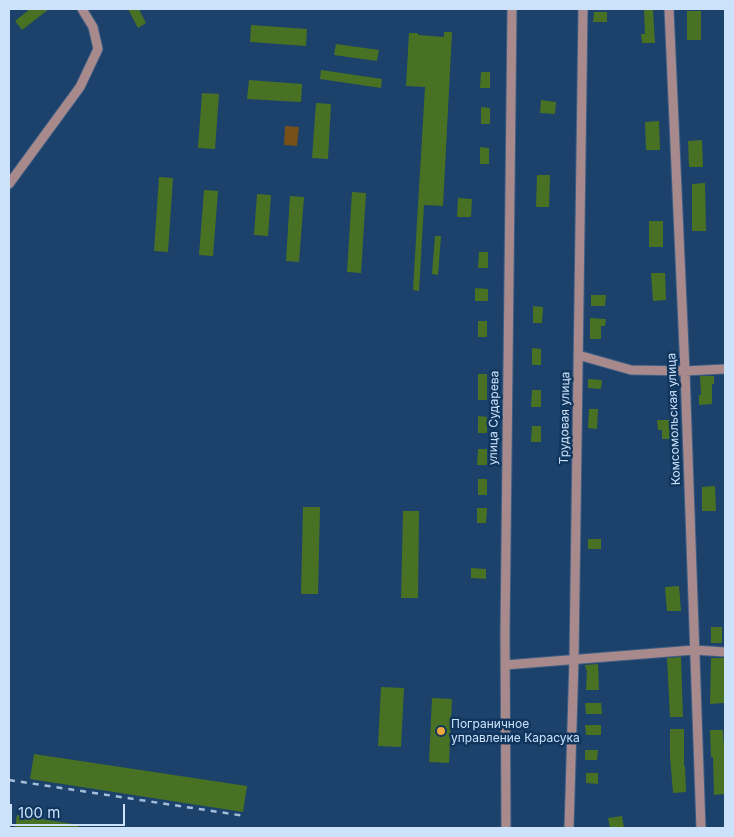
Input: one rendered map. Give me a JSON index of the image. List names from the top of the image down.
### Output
{
  "streets": {
    "street": ["улица Сударева", "Трудовая улица", "Комсомольская улица"]
  },
  "places": ["Пограничное управление Карасука"],
  "scale_bar": "100 m"
}
